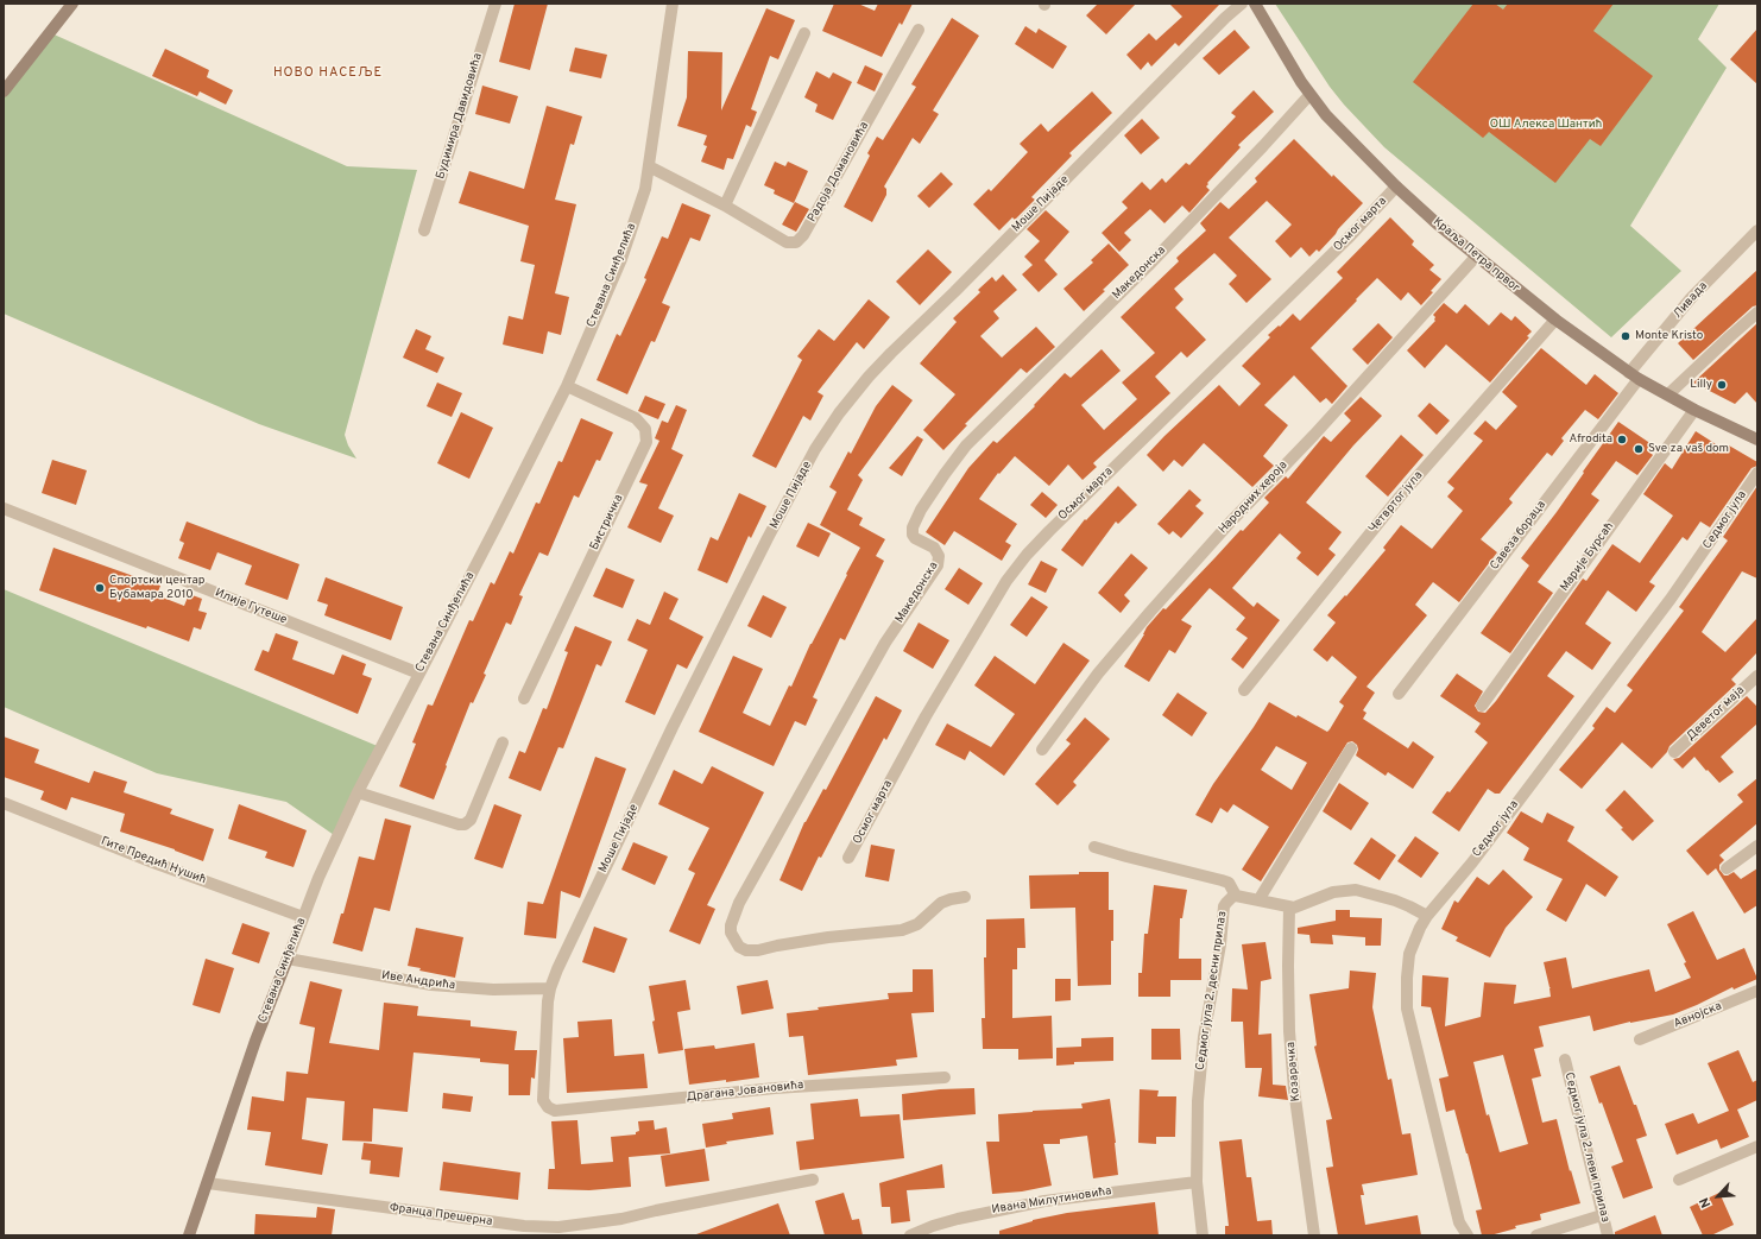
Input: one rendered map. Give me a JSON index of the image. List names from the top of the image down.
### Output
{
  "streets": {
    "street": [
      "Будимира Давидовића",
      "Радоја Домановића",
      "Моше Пијаде",
      "Осмог марта",
      "Краља Петра првог",
      "Македонска",
      "Стевана Синђелића",
      "Ливада",
      "Народних хероја",
      "Четвртог јула",
      "Седмог јула",
      "Бистричка",
      "Савеза бораца",
      "Марије Бурсаћ",
      "Илије Гутеше",
      "Деветог маја",
      "Гите Предић Нушић",
      "Иве Андрића",
      "Седмог јула 2. десни прилаз",
      "Авнојска",
      "Козарачка",
      "Драгана Јовановића",
      "Седмог јула 2. леви прилаз",
      "Ивана Милутиновића",
      "Франца Прешерна"
    ]
  },
  "crossings": [
    ["Радоја Домановића", "Стевана Синђелића"],
    ["Моше Пијаде", "Иве Андрића"],
    ["Моше Пијаде", "Драгана Јовановића"],
    ["Осмог марта", "Краља Петра првог"],
    ["Краља Петра првог", "Македонска"],
    ["Краља Петра првог", "Ливада"],
    ["Краља Петра првог", "Народних хероја"],
    ["Краља Петра првог", "Четвртог јула"],
    ["Краља Петра првог", "Савеза бораца"],
    ["Краља Петра првог", "Марије Бурсаћ"],
    ["Стевана Синђелића", "Бистричка"],
    ["Стевана Синђелића", "Илије Гутеше"],
    ["Стевана Синђелића", "Гите Предић Нушић"],
    ["Стевана Синђелића", "Иве Андрића"],
    ["Стевана Синђелића", "Франца Прешерна"],
    ["Ливада", "Савеза бораца"],
    ["Седмог јула", "Седмог јула 2. десни прилаз"],
    ["Седмог јула 2. десни прилаз", "Козарачка"],
    ["Седмог јула 2. десни прилаз", "Ивана Милутиновића"]
  ],
  "districts": ["НОВО НАСЕЉЕ"],
  "parks": ["ОШ Алекса Шантић"],
  "places": [
    "Monte Kristo",
    "Lilly",
    "Afrodita",
    "Sve za vaš dom",
    "Спортски центар Бубамара 2010"
  ],
  "north": "bottom left"
}
